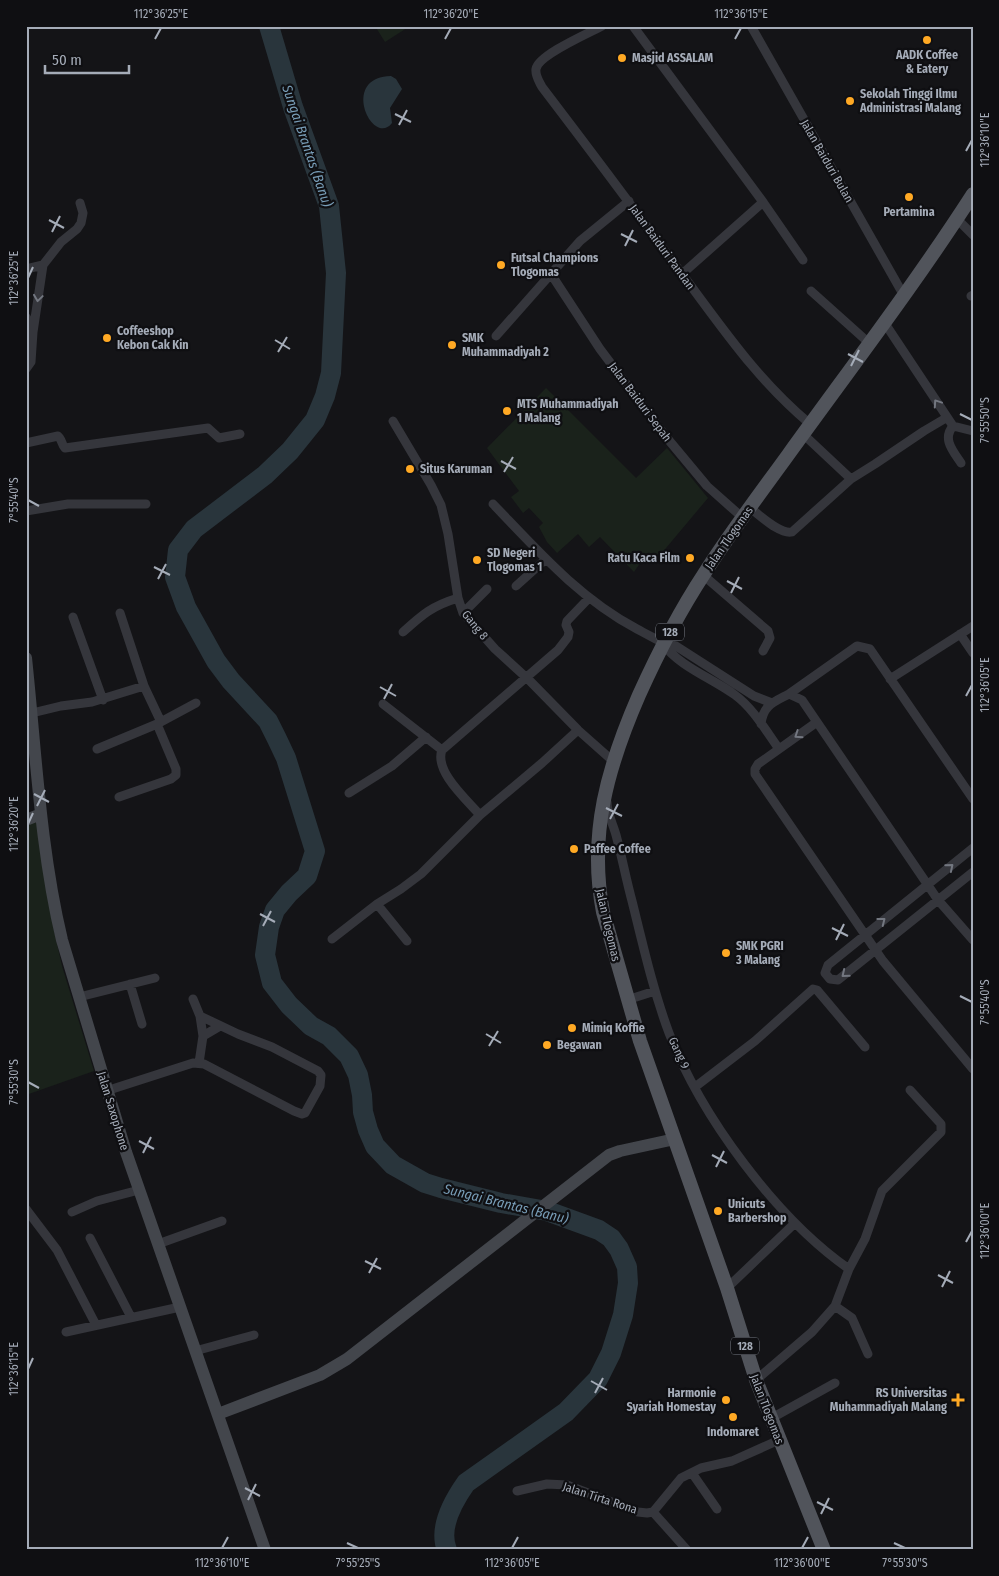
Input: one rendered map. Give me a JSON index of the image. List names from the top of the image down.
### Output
{
  "streets": {
    "main road": ["Jalan Tlogomas", "128", "Jalan Saxophone"],
    "street": [
      "Jalan Baiduri Bulan",
      "Jalan Baiduri Pandan",
      "Jalan Baiduri Sepah",
      "Gang 8",
      "Gang 9",
      "Jalan Tirta Rona"
    ]
  },
  "crossings": [
    ["Jalan Baiduri Bulan", "Jalan Tlogomas"],
    ["Jalan Baiduri Pandan", "Jalan Baiduri Sepah"],
    ["Jalan Baiduri Pandan", "Jalan Tlogomas"],
    ["Jalan Baiduri Sepah", "Jalan Tlogomas"],
    ["Jalan Tlogomas", "Gang 8"],
    ["Jalan Tlogomas", "Gang 9"],
    ["Jalan Tlogomas", "Jalan Tirta Rona"]
  ],
  "water": ["Sungai Brantas (Banu)"],
  "places": {
    "other": [
      "AADK Coffee & Eatery",
      "Masjid ASSALAM",
      "Sekolah Tinggi Ilmu Administrasi Malang",
      "Pertamina",
      "Futsal Champions Tlogomas",
      "Coffeeshop Kebon Cak Kin",
      "SMK Muhammadiyah 2",
      "MTS Muhammadiyah 1 Malang",
      "Situs Karuman",
      "Ratu Kaca Film",
      "SD Negeri Tlogomas 1",
      "Paffee Coffee",
      "SMK PGRI 3 Malang",
      "Mimiq Koffie",
      "Begawan",
      "Unicuts Barbershop",
      "Harmonie Syariah Homestay",
      "Indomaret"
    ],
    "health": ["RS Universitas Muhammadiyah Malang"]
  },
  "scale_bar": "50 m",
  "coordinates": [
    "112°36'25\"E",
    "112°36'20\"E",
    "112°36'15\"E",
    "112°36'10\"E",
    "7°55'50\"S",
    "7°55'40\"S",
    "112°36'05\"E",
    "7°55'30\"S",
    "112°36'00\"E",
    "7°55'25\"S"
  ]
}
